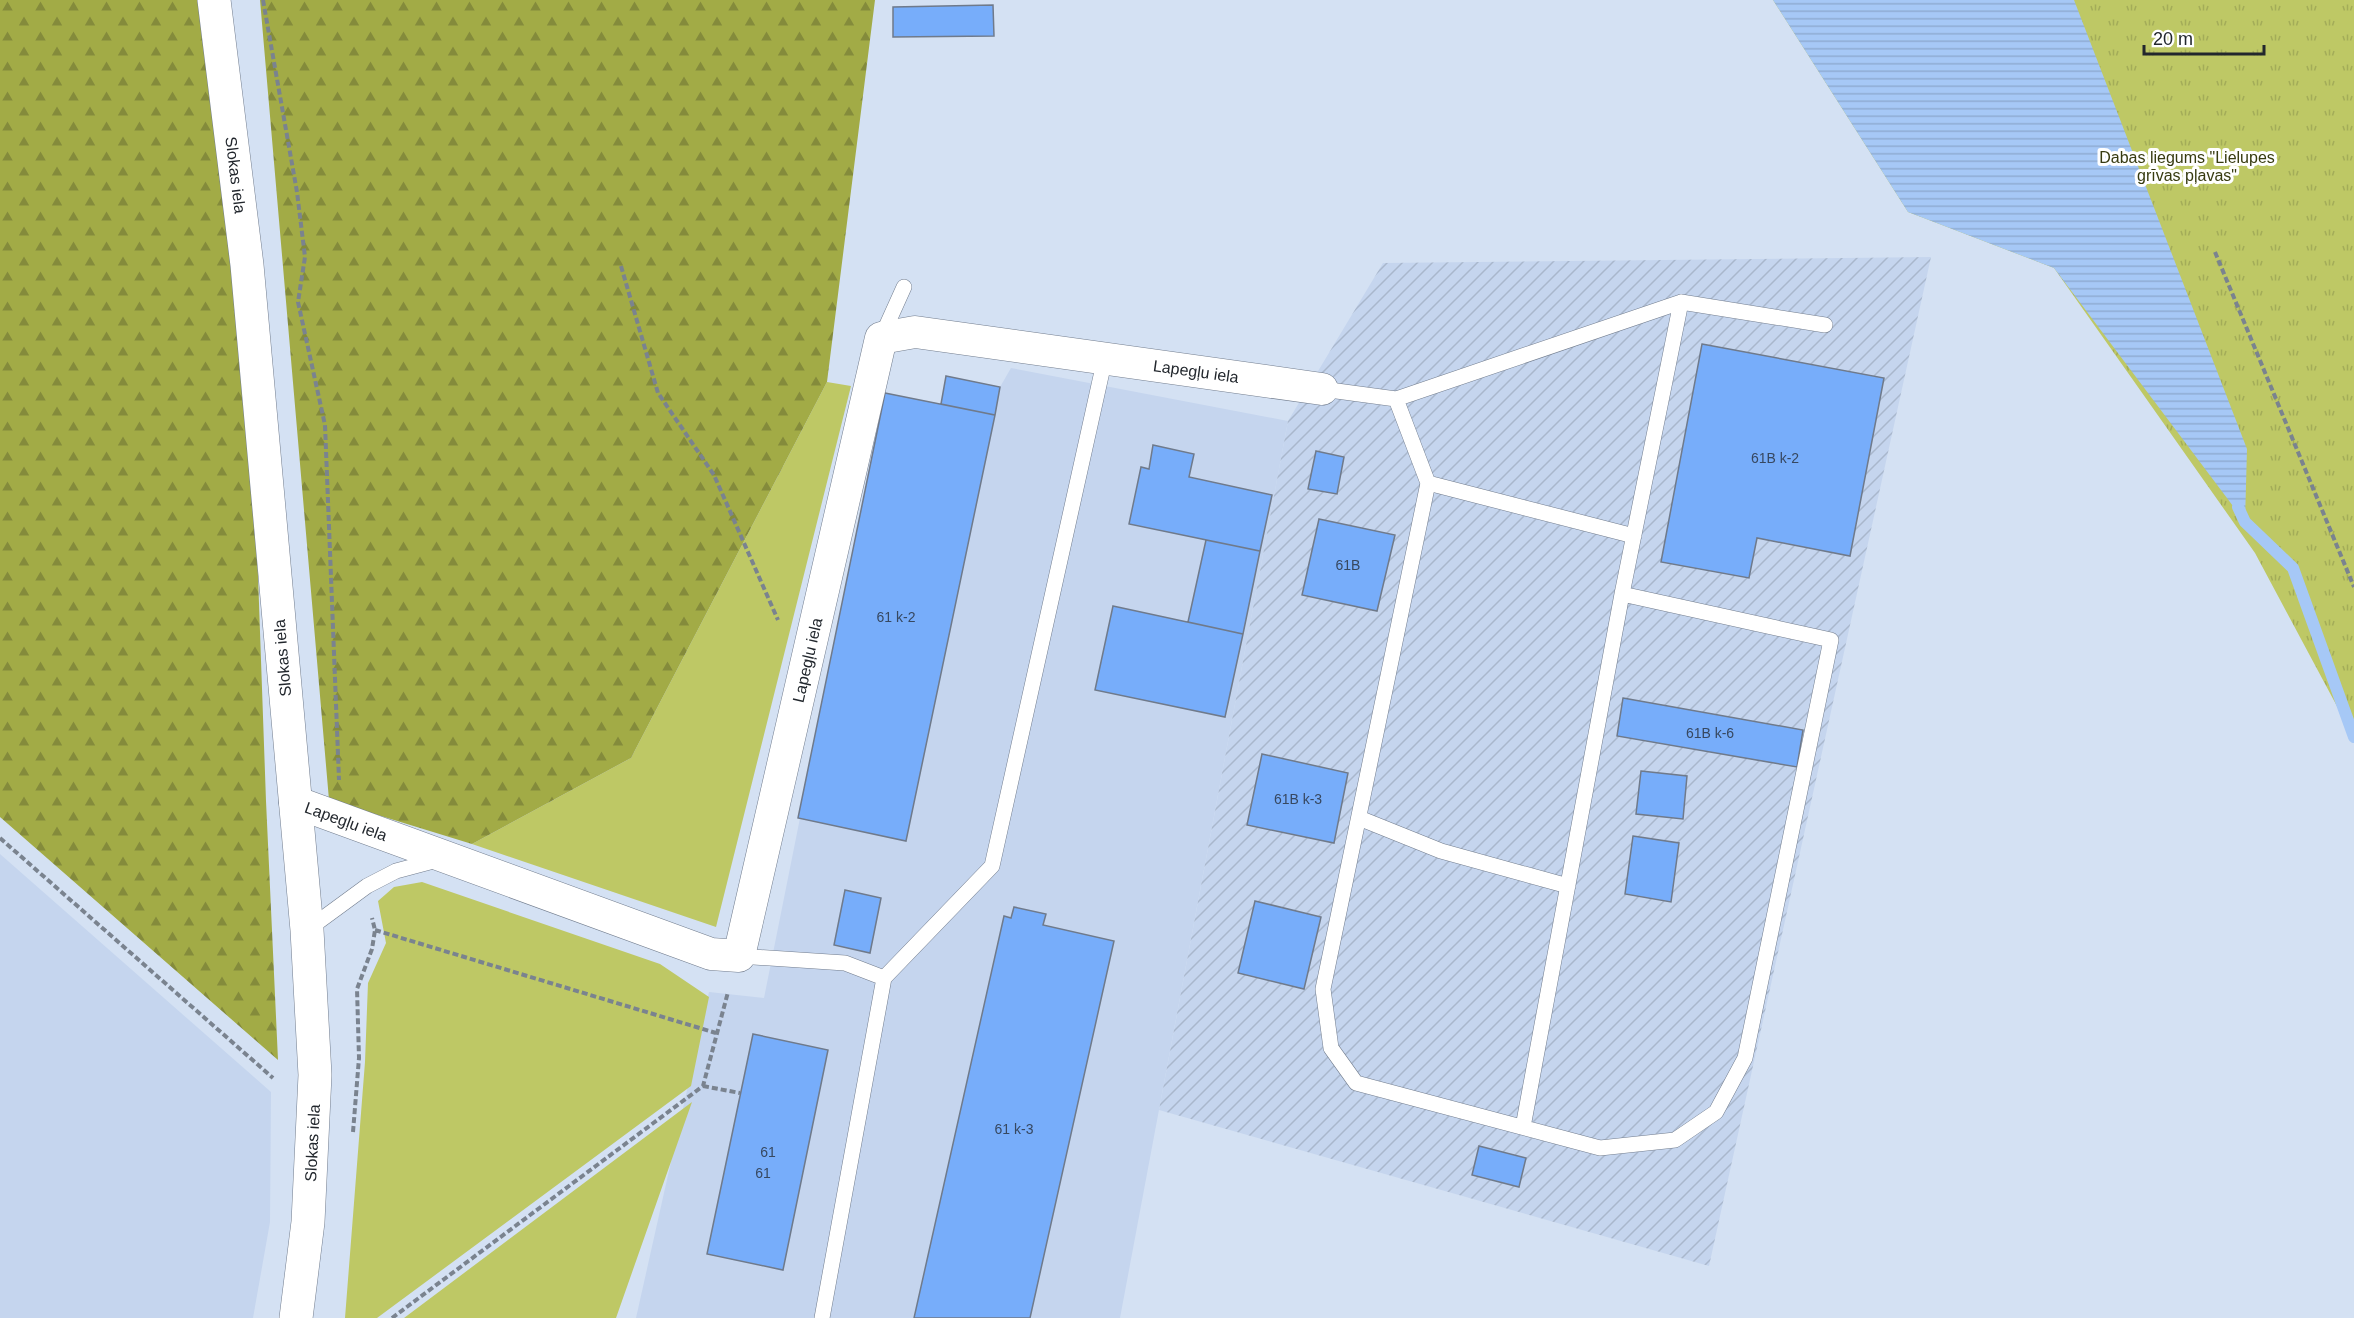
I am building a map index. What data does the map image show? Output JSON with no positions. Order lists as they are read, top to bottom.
{
  "streets": {
    "main road": ["Slokas iela"],
    "street": ["Lapegļu iela"]
  },
  "crossings": [
    ["Slokas iela", "Lapegļu iela"]
  ],
  "parks": ["Dabas liegums \"Lielupes grīvas pļavas\""],
  "house_numbers": [
    "61B k-2",
    "61B",
    "61 k-2",
    "61B k-6",
    "61B k-3",
    "61 k-3",
    "61",
    "61"
  ],
  "scale_bar": "20 m"
}
